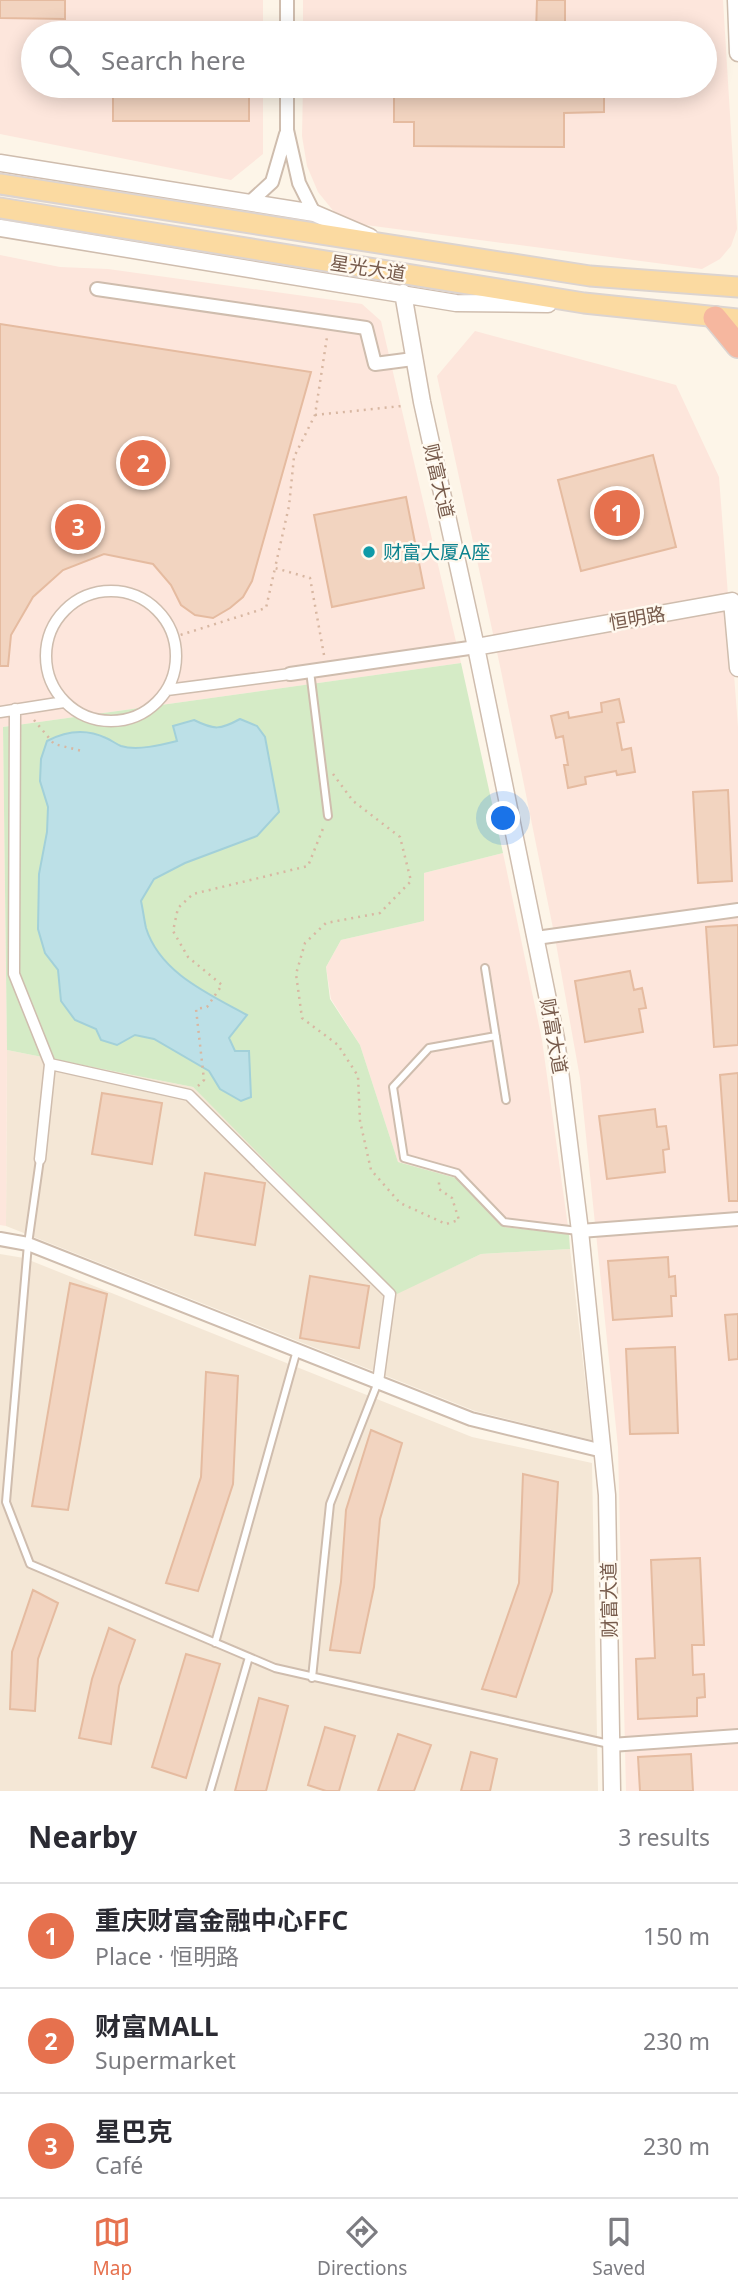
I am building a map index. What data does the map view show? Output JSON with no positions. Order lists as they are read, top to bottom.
{
  "streets": {
    "main road": ["星光大道"],
    "street": ["财富大道", "恒明路"]
  },
  "crossings": [
    ["财富大道", "恒明路"]
  ],
  "places": ["财富大厦A座"],
  "page": {
    "search": "Search here",
    "pins": ["2", "1", "3"],
    "heading": ["Nearby", "3 results"],
    "list": [
      {
        "mark": "1",
        "name": "重庆财富金融中心FFC",
        "note": "Place · 恒明路",
        "value": "150 m"
      },
      {
        "mark": "2",
        "name": "财富MALL",
        "note": "Supermarket",
        "value": "230 m"
      },
      {
        "mark": "3",
        "name": "星巴克",
        "note": "Café",
        "value": "230 m"
      }
    ],
    "nav": ["Map", "Directions", "Saved"]
  }
}
